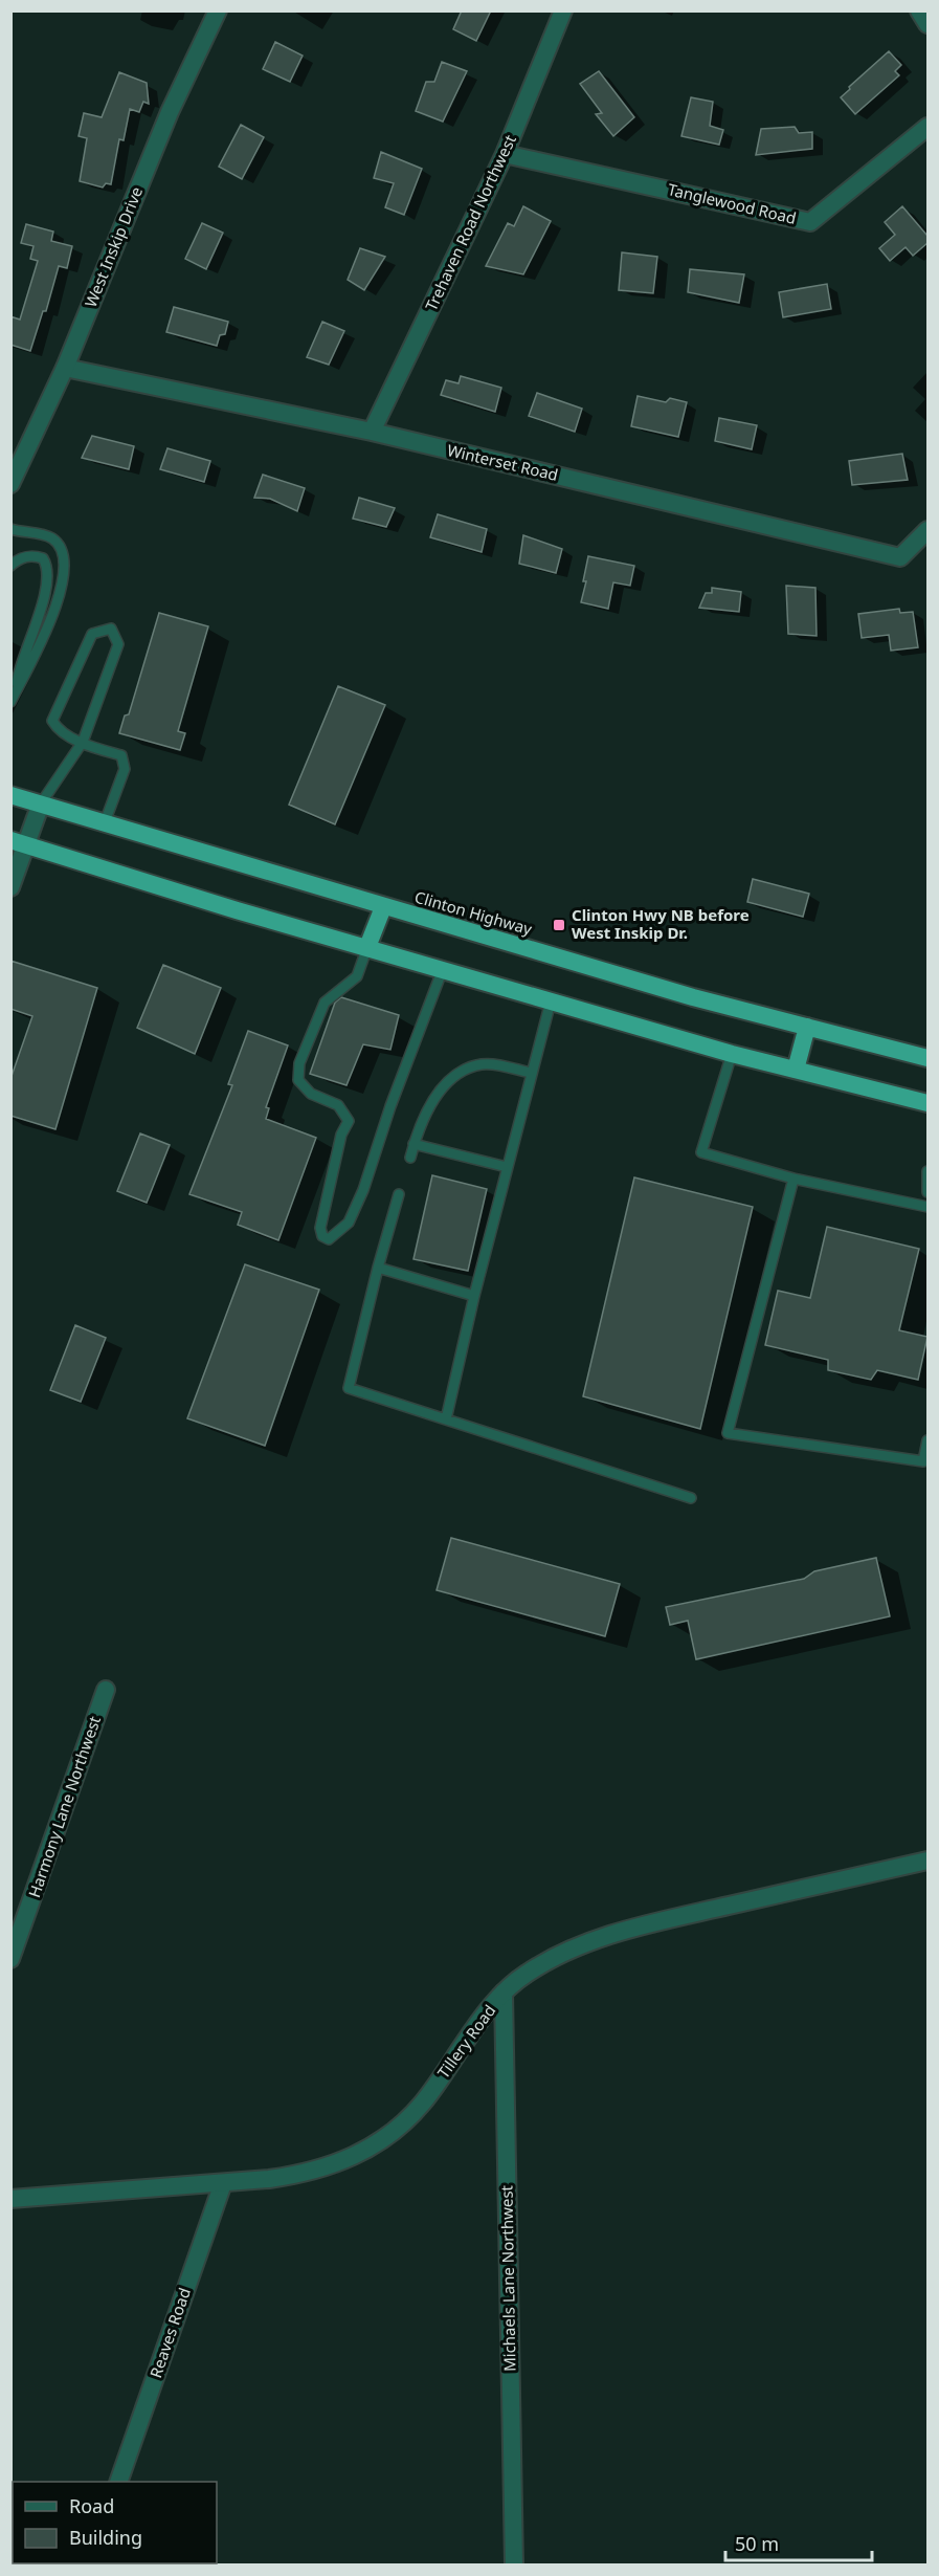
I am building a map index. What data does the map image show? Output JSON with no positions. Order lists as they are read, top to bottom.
{
  "streets": {
    "highway": ["Clinton Highway"],
    "street": [
      "Tanglewood Road",
      "Trehaven Road Northwest",
      "West Inskip Drive",
      "Winterset Road",
      "Harmony Lane Northwest",
      "Tillery Road",
      "Michaels Lane Northwest",
      "Reaves Road"
    ]
  },
  "crossings": [
    ["Tanglewood Road", "Trehaven Road Northwest"],
    ["Trehaven Road Northwest", "Winterset Road"],
    ["West Inskip Drive", "Winterset Road"],
    ["Tillery Road", "Michaels Lane Northwest"],
    ["Tillery Road", "Reaves Road"]
  ],
  "places": {
    "transit": ["Clinton Hwy NB before West Inskip Dr."]
  },
  "legend": ["Road", "Building"],
  "scale_bar": "50 m"
}
